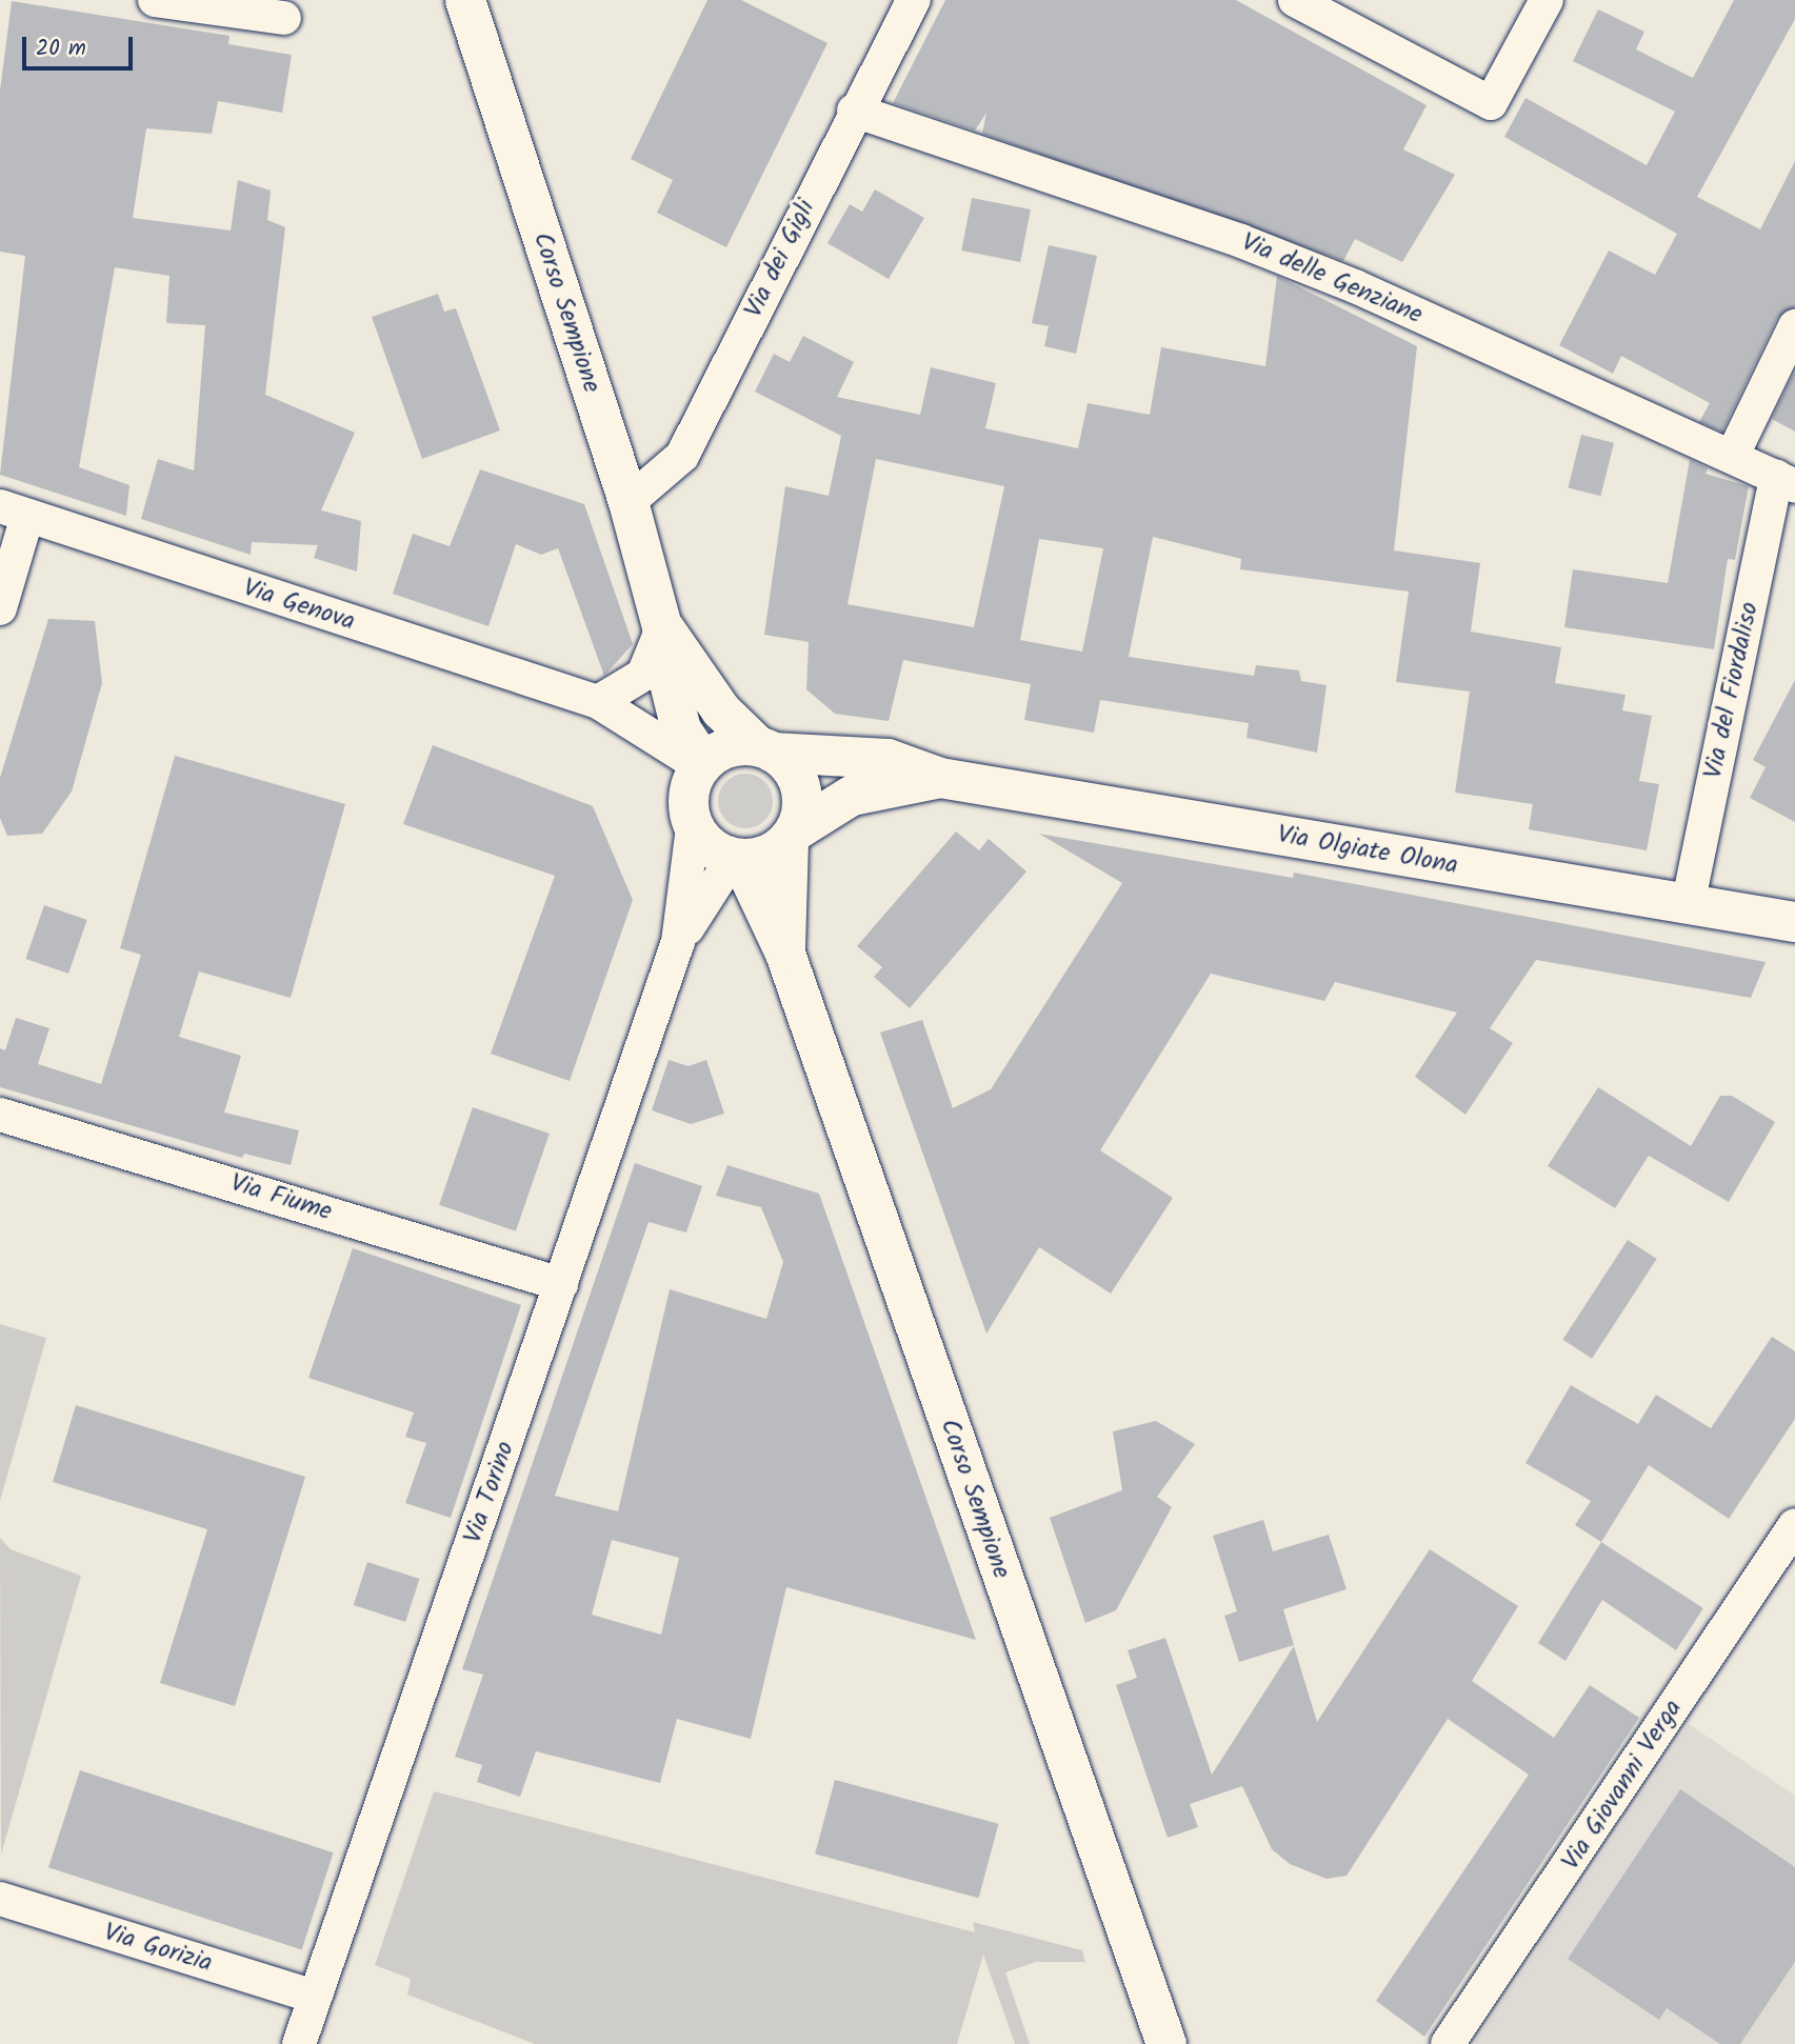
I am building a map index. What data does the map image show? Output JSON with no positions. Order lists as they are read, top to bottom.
{
  "streets": {
    "main road": ["Corso Sempione", "Via Olgiate Olona"],
    "street": [
      "Via dei Gigli",
      "Via delle Genziane",
      "Via Genova",
      "Via del Fiordaliso",
      "Via Fiume",
      "Via Torino",
      "Via Giovanni Verga",
      "Via Gorizia"
    ]
  },
  "crossings": [
    ["Via dei Gigli", "Via delle Genziane"],
    ["Via dei Gigli", "Corso Sempione"],
    ["Via delle Genziane", "Via del Fiordaliso"],
    ["Corso Sempione", "Via Genova"],
    ["Corso Sempione", "Via Olgiate Olona"],
    ["Corso Sempione", "Via Torino"],
    ["Via Genova", "Via Olgiate Olona"],
    ["Via Genova", "Via Torino"],
    ["Via del Fiordaliso", "Via Olgiate Olona"],
    ["Via Olgiate Olona", "Via Torino"],
    ["Via Fiume", "Via Torino"],
    ["Via Torino", "Via Gorizia"]
  ],
  "scale_bar": "20 m"
}
